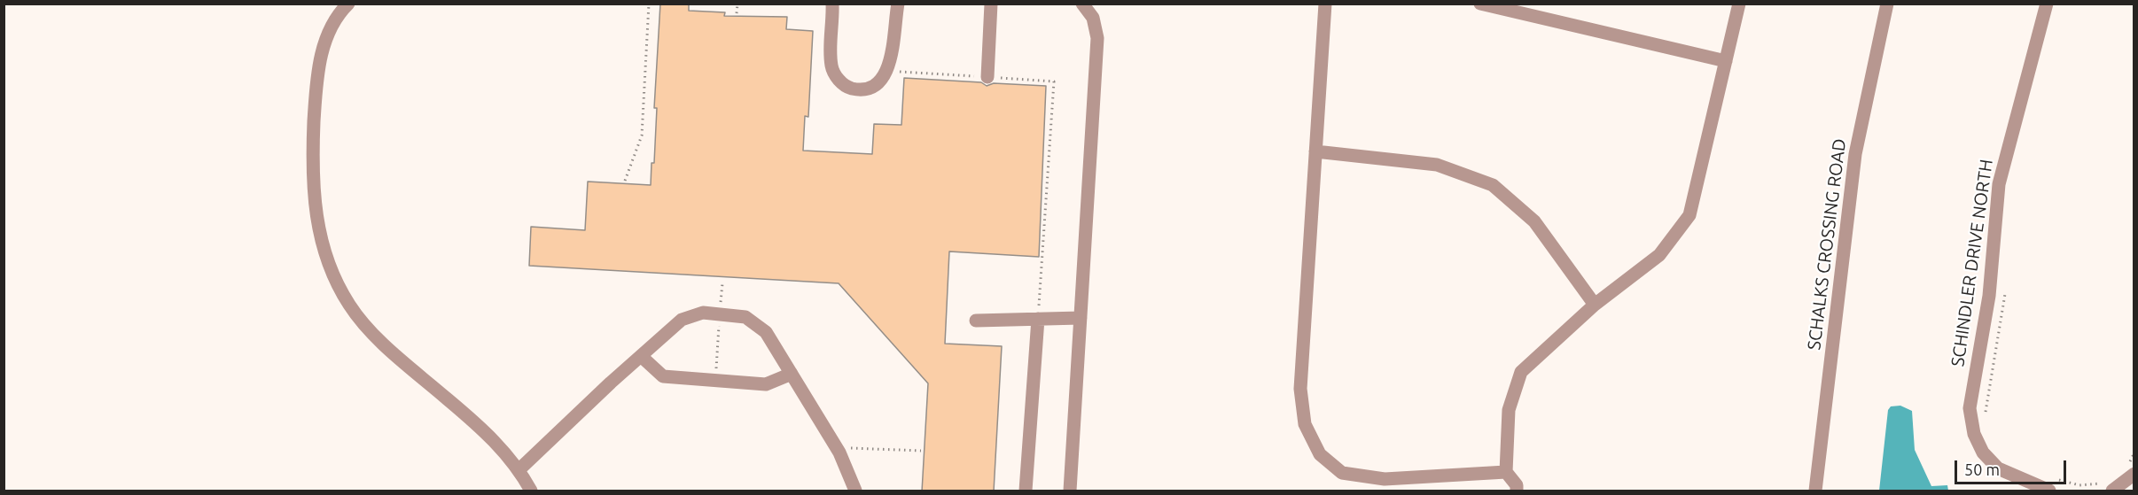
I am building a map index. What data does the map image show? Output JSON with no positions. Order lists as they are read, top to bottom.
{
  "streets": {
    "street": ["SCHALKS CROSSING ROAD", "SCHINDLER DRIVE NORTH"]
  },
  "scale_bar": "50 m"
}
